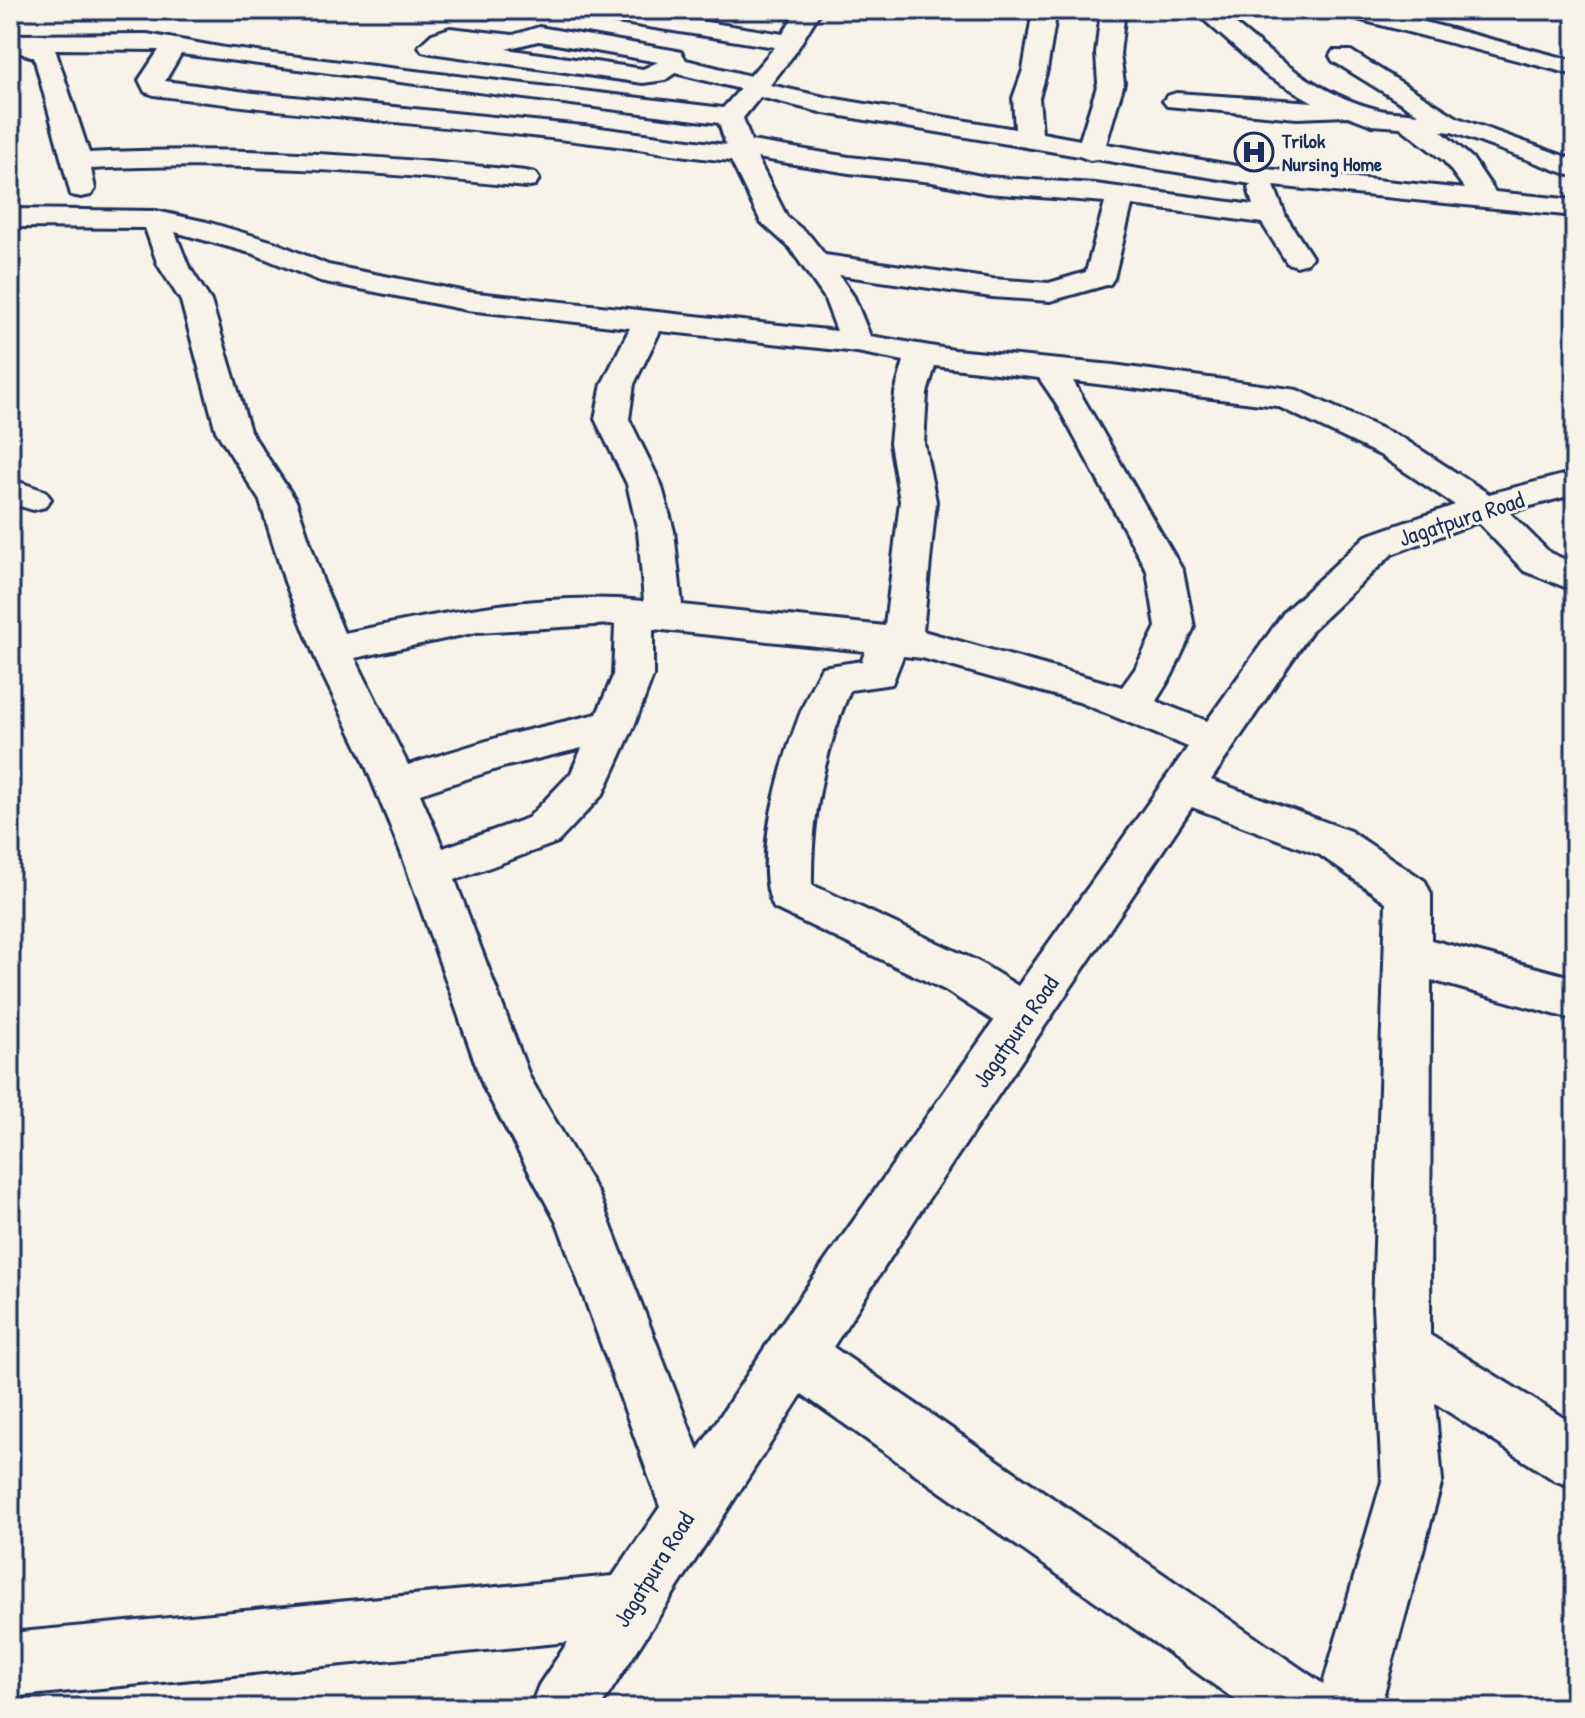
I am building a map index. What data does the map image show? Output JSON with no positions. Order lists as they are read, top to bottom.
{
  "streets": {
    "street": ["Jagatpura Road"]
  },
  "places": {
    "hospital": ["Trilok Nursing Home"]
  }
}
